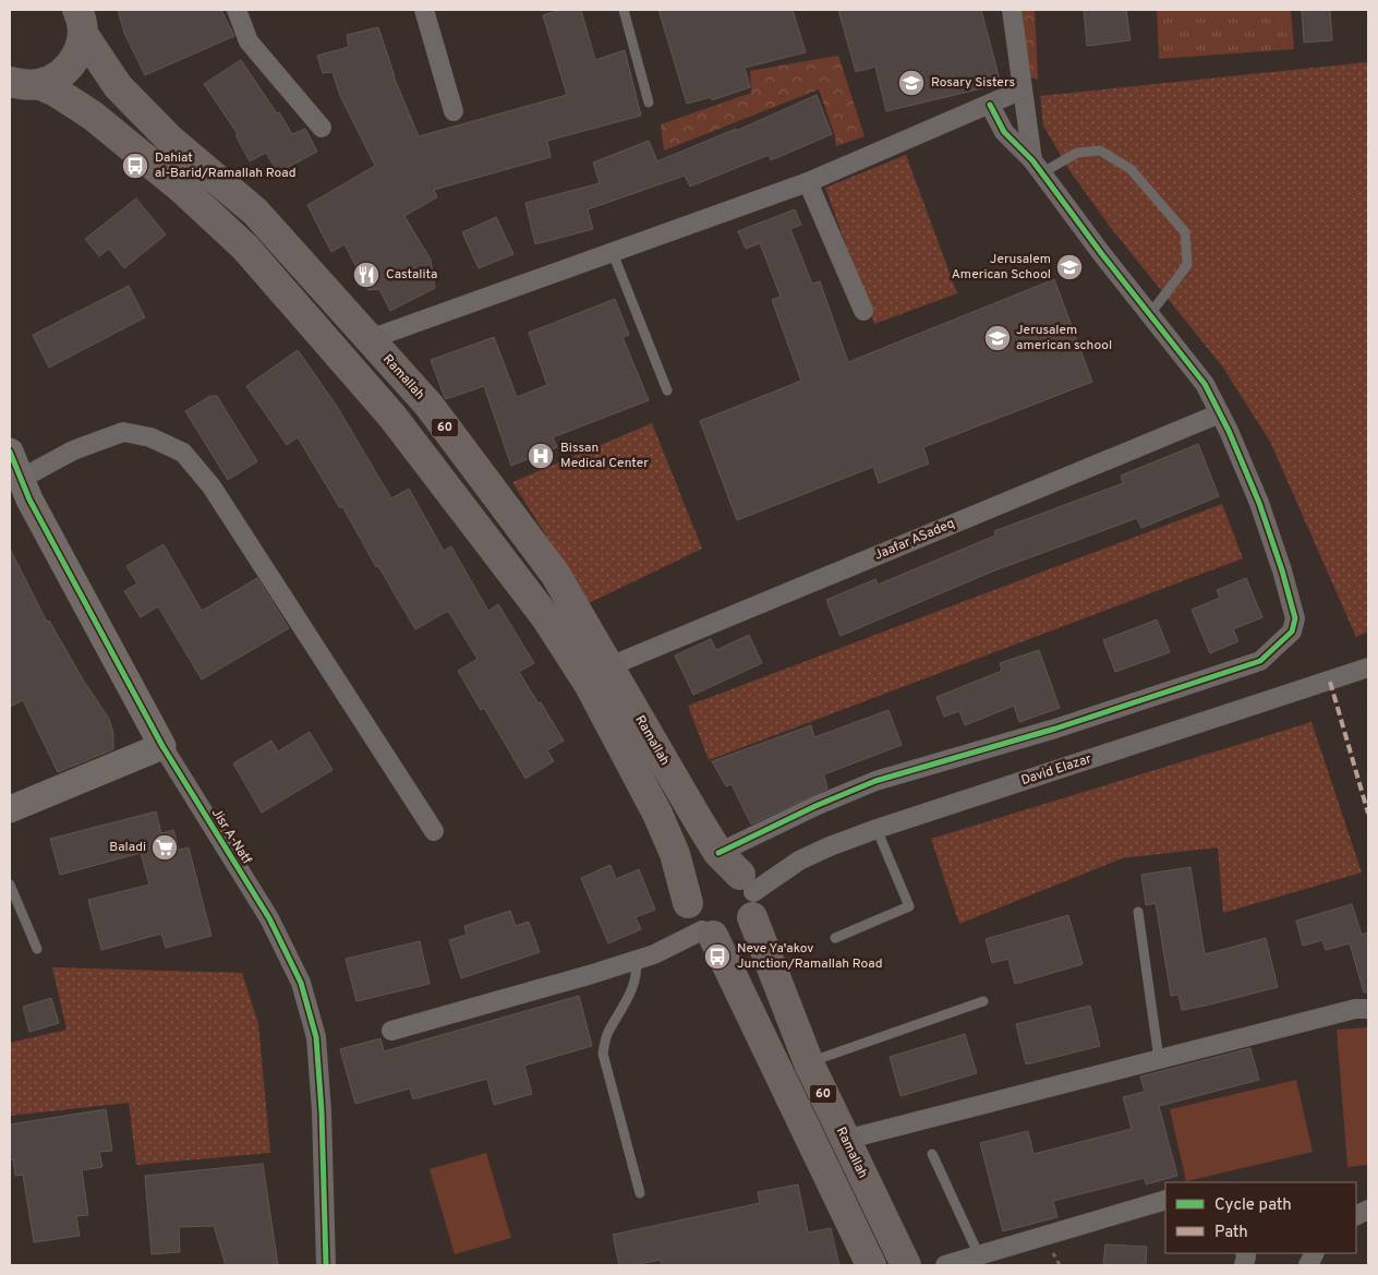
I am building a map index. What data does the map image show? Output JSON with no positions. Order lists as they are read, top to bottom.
{
  "streets": {
    "highway": ["Ramallah", "60"],
    "street": ["Jaafar ASadeq", "David Elazar", "Jisr A-Natf"]
  },
  "crossings": [
    ["Ramallah", "60"],
    ["Ramallah", "Jaafar ASadeq"],
    ["Ramallah", "David Elazar"],
    ["60", "David Elazar"]
  ],
  "places": {
    "school or university": ["Rosary Sisters", "Jerusalem American School", "Jerusalem american school"],
    "bus stop": ["Dahiat al-Barid/Ramallah Road", "Neve Ya'akov Junction/Ramallah Road"],
    "restaurant": ["Castalita"],
    "hospital": ["Bissan Medical Center"],
    "supermarket": ["Baladi"]
  },
  "legend": ["Cycle path", "Path"]
}
